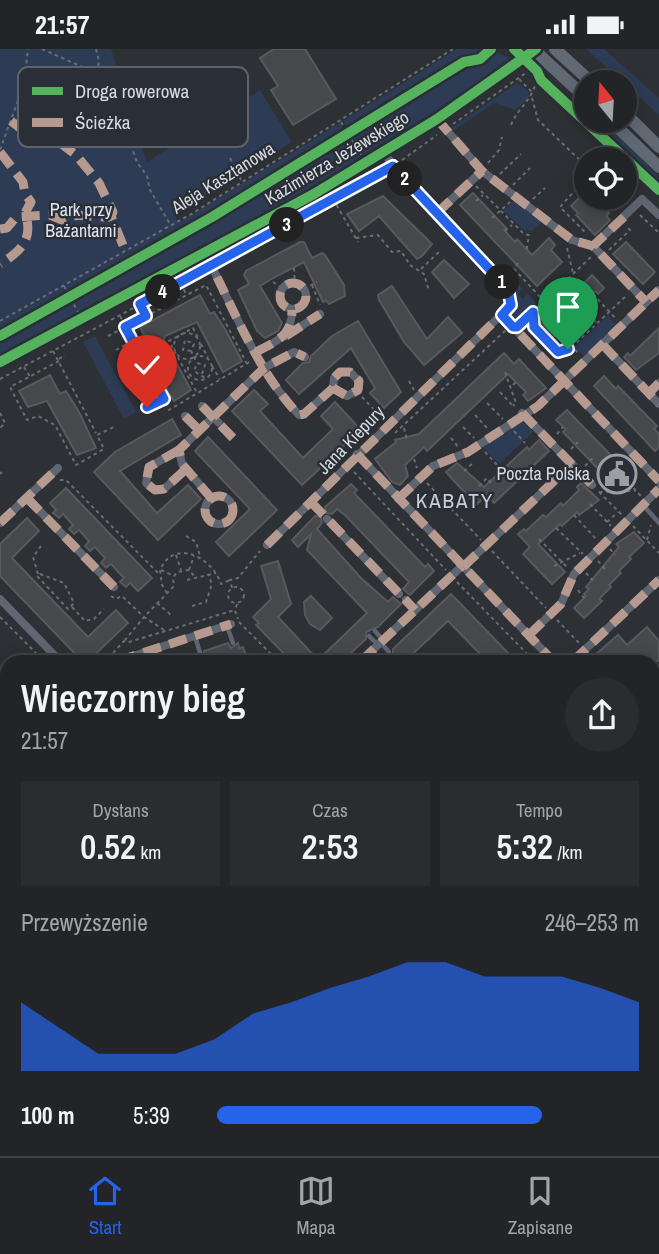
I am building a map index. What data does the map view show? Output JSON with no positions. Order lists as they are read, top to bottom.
{
  "streets": {
    "street": ["Kazimierza Jeżewskiego", "Jana Kiepury"],
    "path": ["Aleja Kasztanowa"]
  },
  "districts": ["KABATY"],
  "parks": ["Park przy Bażantarni"],
  "places": {
    "public building": ["Poczta Polska"]
  },
  "legend": ["Droga rowerowa", "Ścieżka"],
  "north": "top",
  "page": {
    "status": "21:57",
    "pins": [
      "2",
      "3",
      "1",
      "4"
    ],
    "heading": ["Wieczorny bieg", "21:57"],
    "stats": [
      ["Dystans", "0.52 km"],
      ["Czas", "2:53"],
      ["Tempo", "5:32 /km"]
    ],
    "chart": ["Przewyższenie", "246–253 m"],
    "list": [
      {
        "name": "100 m",
        "note": "5:39"
      }
    ],
    "tabs": ["Start", "Mapa", "Zapisane"]
  }
}
